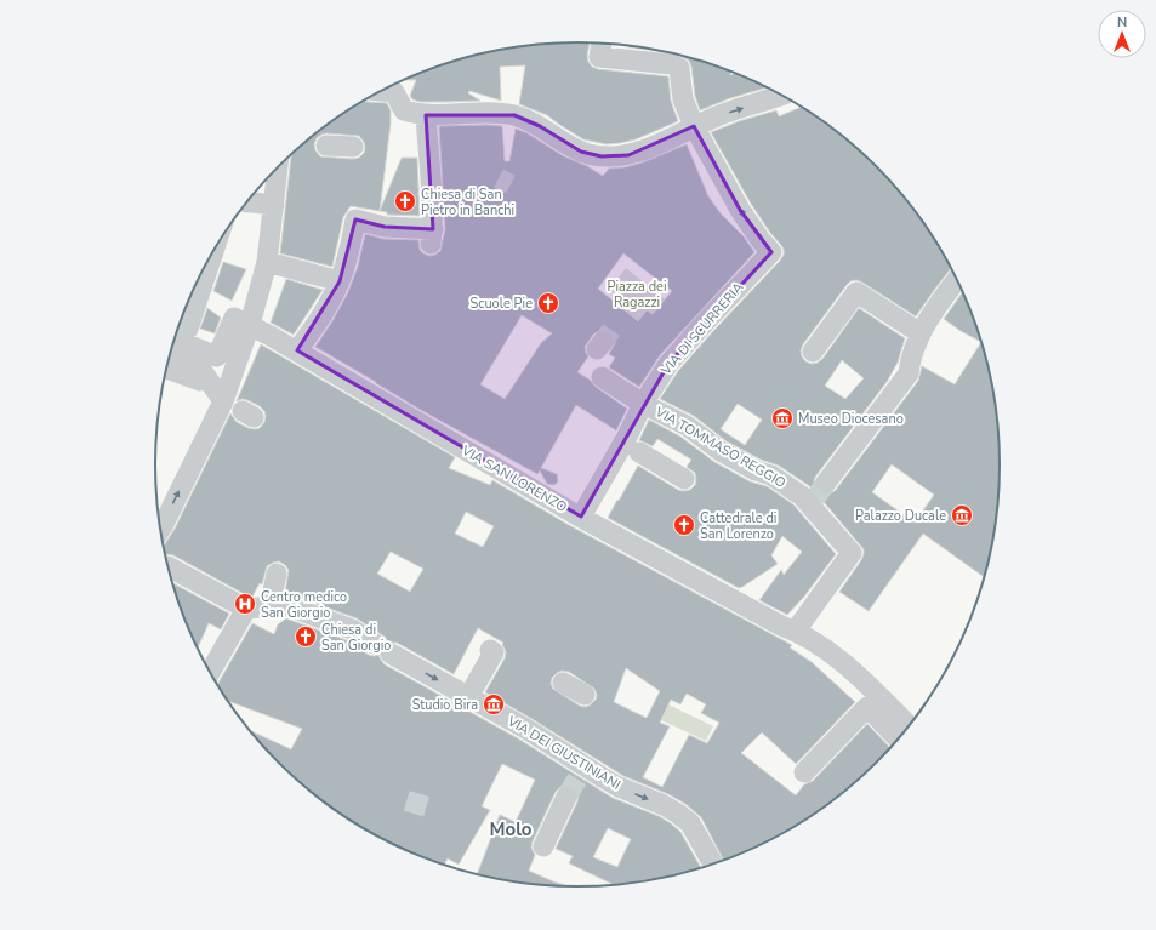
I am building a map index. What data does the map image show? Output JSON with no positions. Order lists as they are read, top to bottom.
{
  "streets": {
    "street": [
      "VIA DI SCURRERIA",
      "VIA TOMMASO REGGIO",
      "VIA SAN LORENZO",
      "VIA DEI GIUSTINIANI"
    ]
  },
  "crossings": [
    ["VIA DI SCURRERIA", "VIA TOMMASO REGGIO"],
    ["VIA DI SCURRERIA", "VIA SAN LORENZO"],
    ["VIA TOMMASO REGGIO", "VIA SAN LORENZO"]
  ],
  "one_way": ["VIA DEI GIUSTINIANI"],
  "districts": ["Molo"],
  "parks": ["Piazza dei Ragazzi"],
  "places": {
    "church": [
      "Chiesa di San Pietro in Banchi",
      "Scuole Pie",
      "Cattedrale di San Lorenzo",
      "Chiesa di San Giorgio"
    ],
    "museum": ["Museo Diocesano", "Palazzo Ducale", "Studio Bira"],
    "hospital": ["Centro medico San Giorgio"]
  },
  "north": "top"
}
